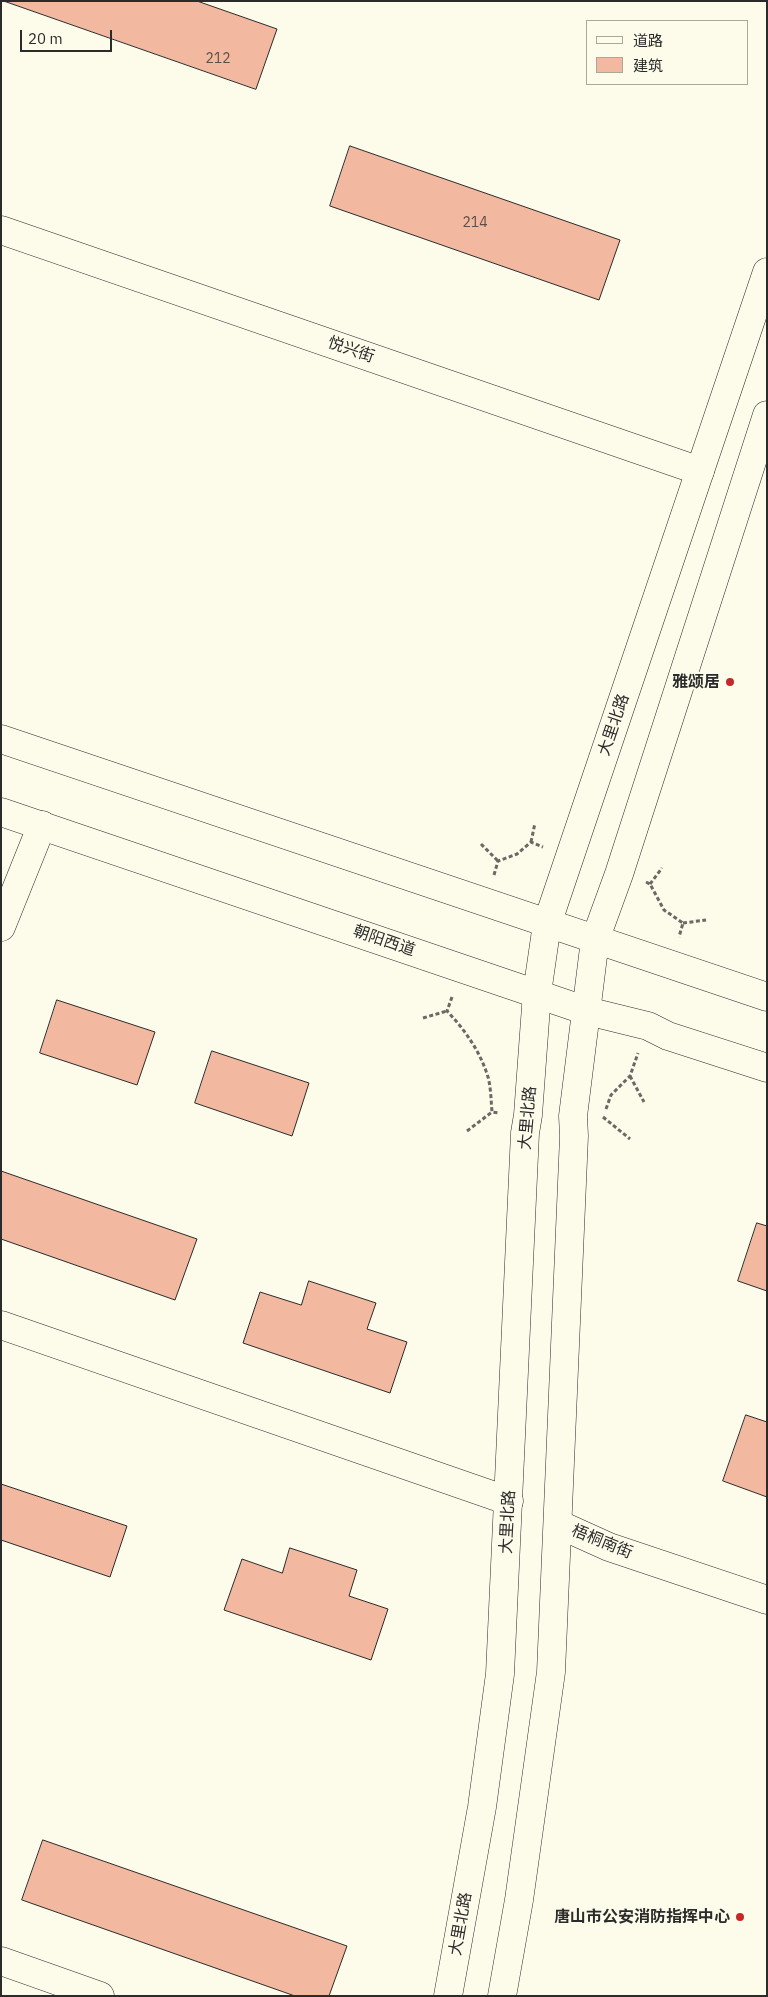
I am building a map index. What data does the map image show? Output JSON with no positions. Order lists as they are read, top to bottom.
{
  "streets": {
    "main road": [
      "悦兴街",
      "大里北路",
      "朝阳西道",
      "梧桐南街"
    ]
  },
  "crossings": [
    ["悦兴街", "大里北路"],
    ["大里北路", "朝阳西道"]
  ],
  "places": ["雅颂居", "唐山市公安消防指挥中心"],
  "house_numbers": ["212", "214"],
  "legend": ["道路", "建筑"],
  "scale_bar": "20 m"
}
